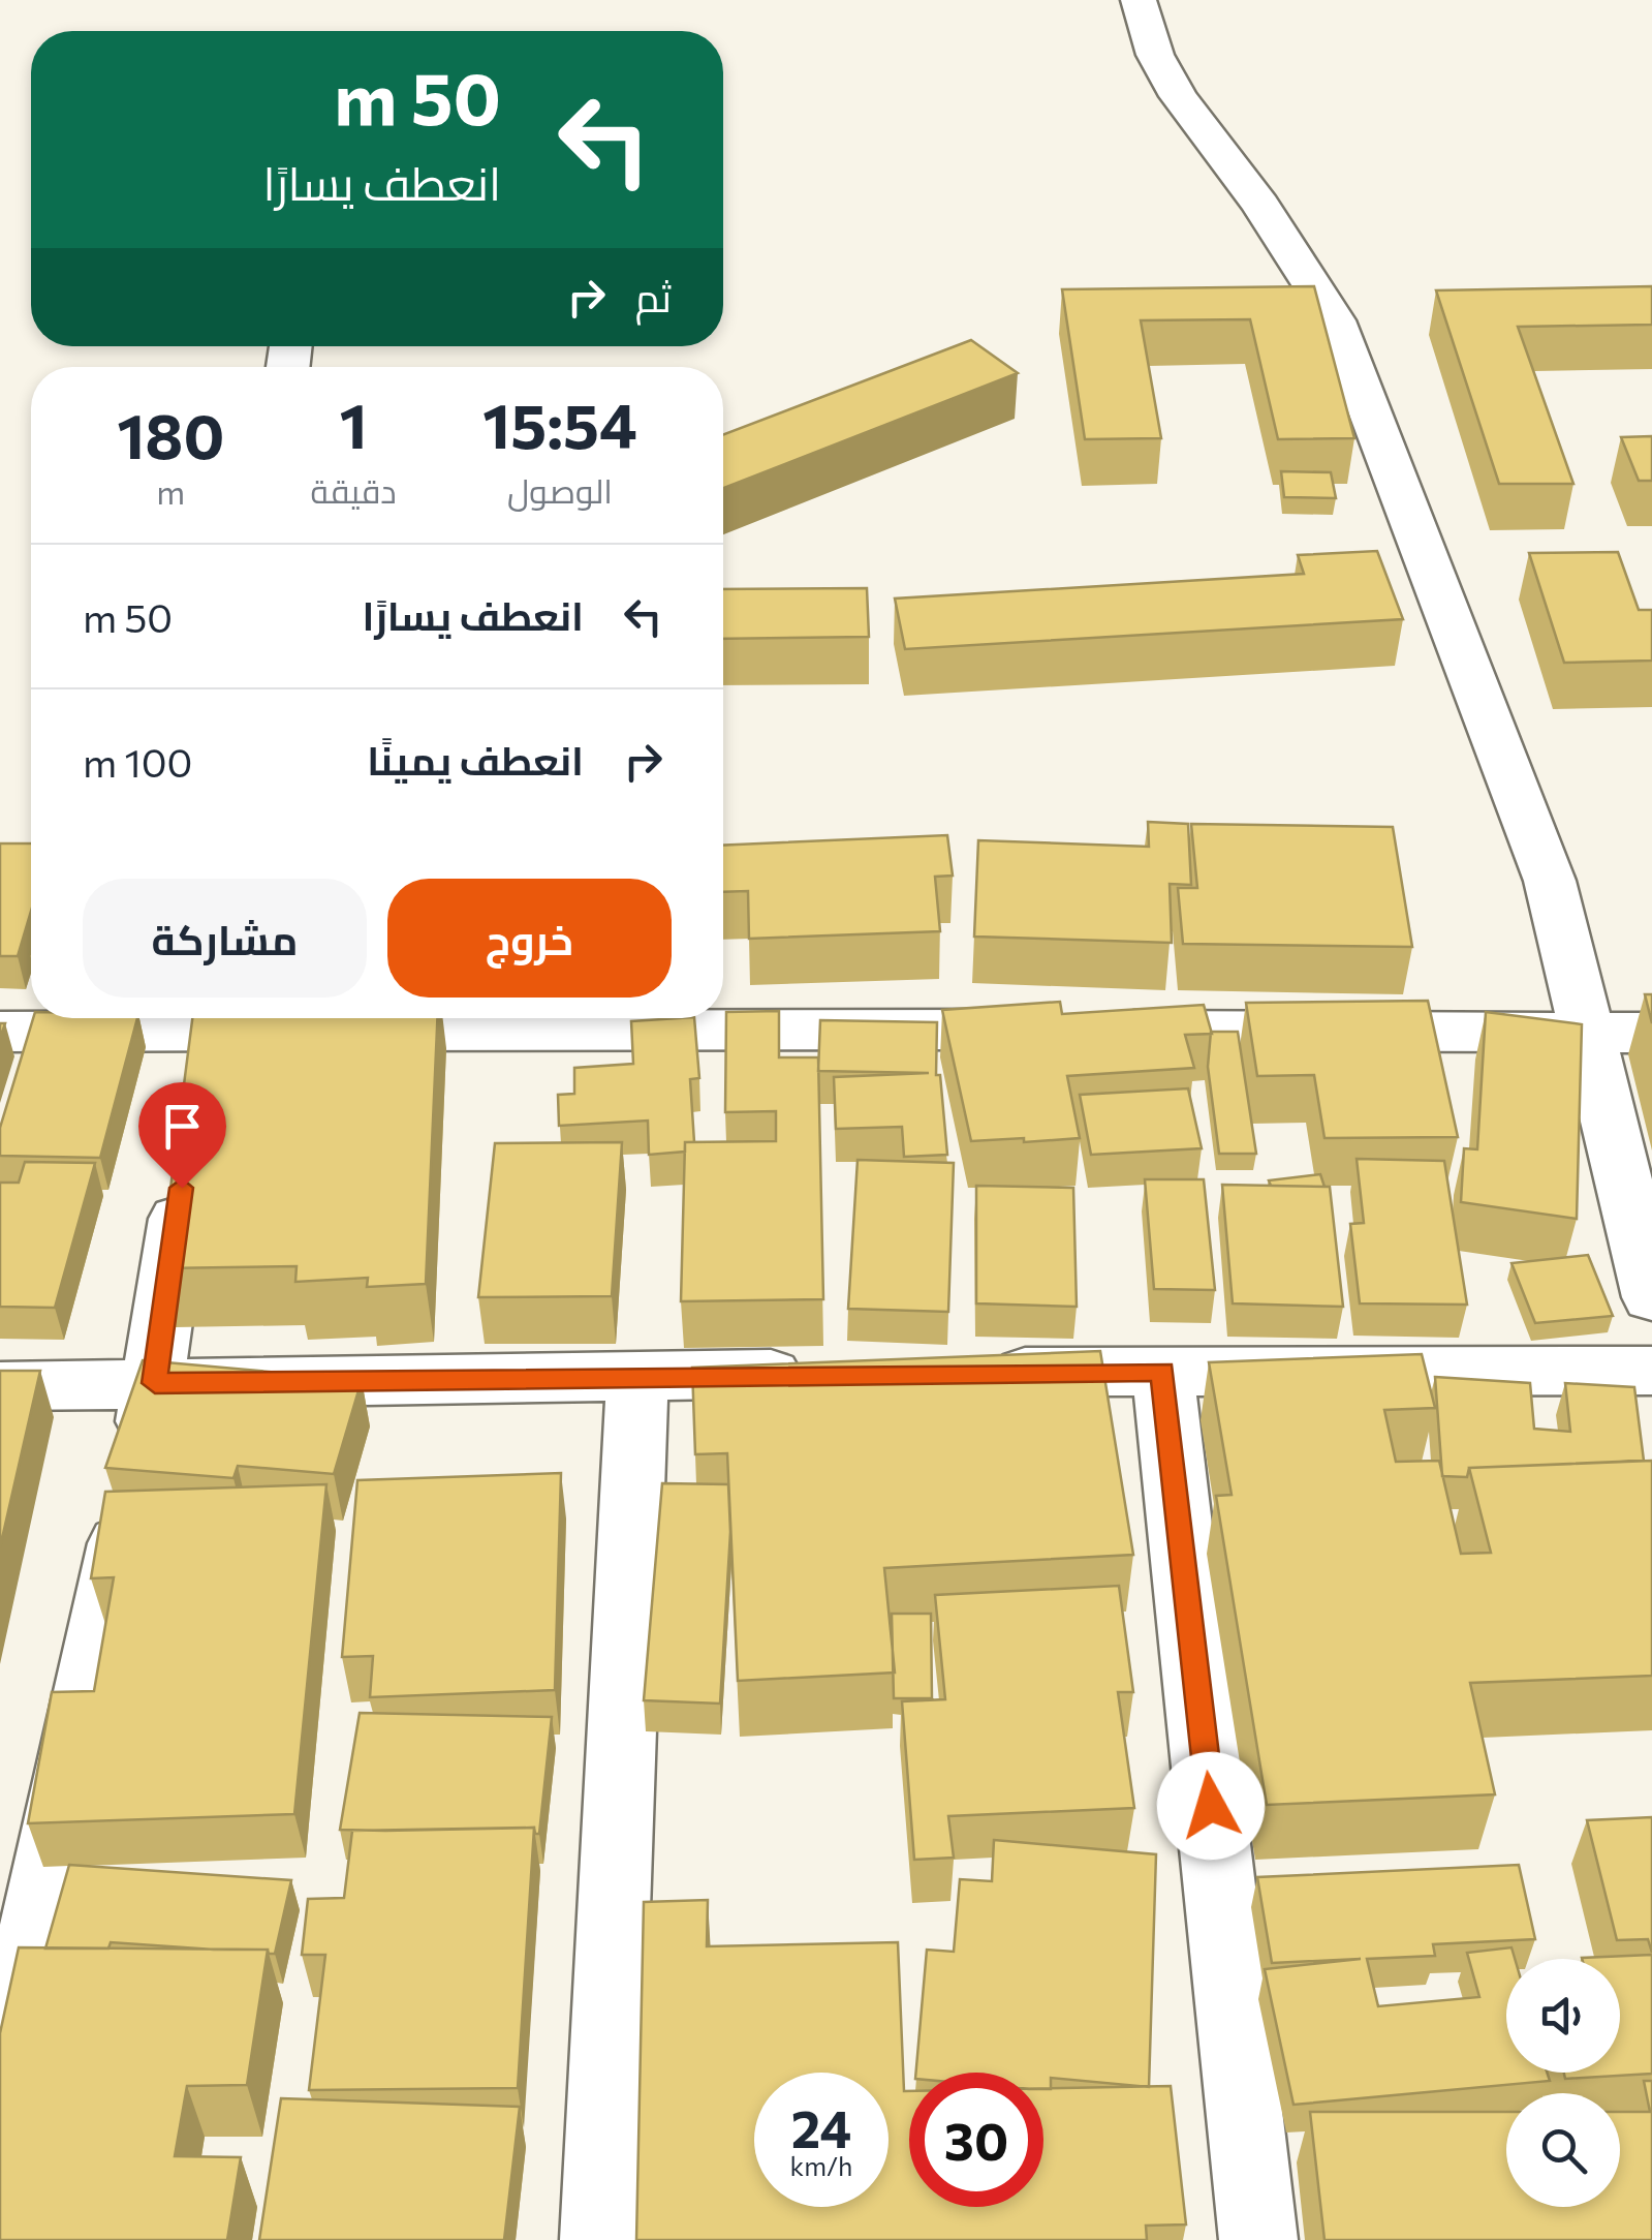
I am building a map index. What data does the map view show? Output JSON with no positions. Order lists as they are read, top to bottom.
{
  "page": {
    "turn": ["50 m", "انعطف يسارًا"],
    "then": "ثم",
    "eta": [
      "15:54",
      "الوصول",
      "1",
      "دقيقة",
      "180",
      "m"
    ],
    "list": [
      {
        "name": "انعطف يسارًا",
        "value": "50 m"
      },
      {
        "name": "انعطف يمينًا",
        "value": "100 m"
      }
    ],
    "buttons": ["خروج", "مشاركة"],
    "speed": "24 km/h",
    "limit": "30"
  }
}
